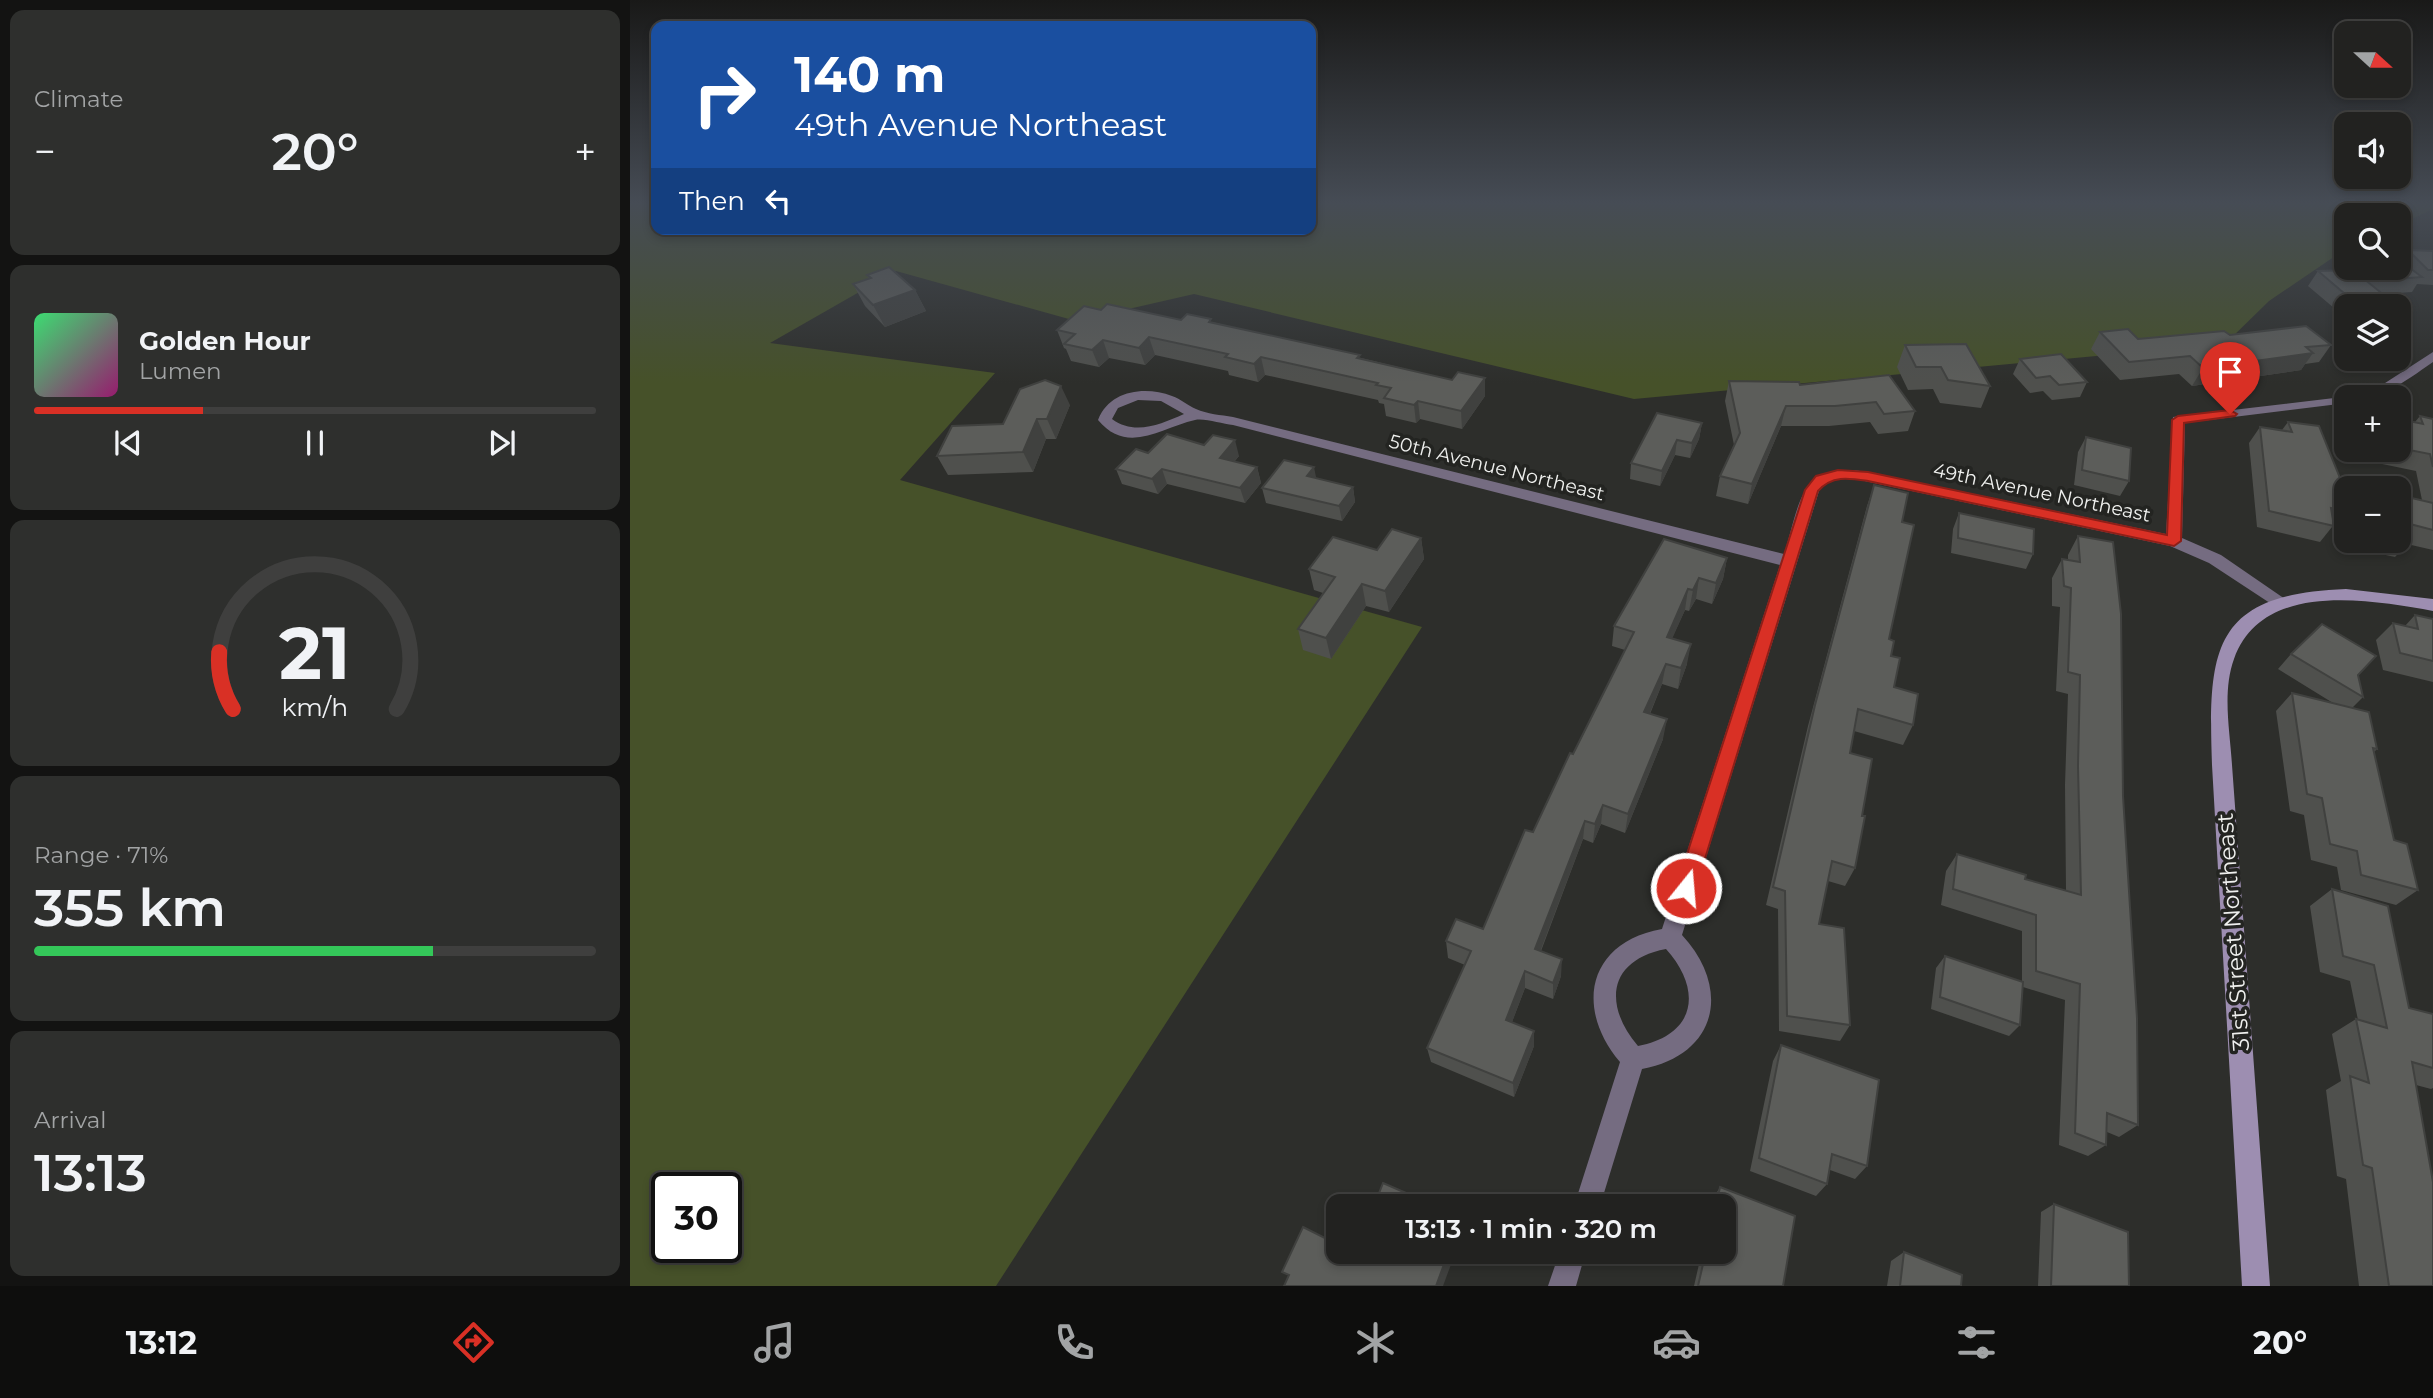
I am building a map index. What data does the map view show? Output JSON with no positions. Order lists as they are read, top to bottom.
{
  "streets": {
    "street": ["50th Avenue Northeast", "49th Avenue Northeast", "31st Street Northeast"]
  },
  "crossings": [
    ["50th Avenue Northeast", "49th Avenue Northeast"],
    ["49th Avenue Northeast", "31st Street Northeast"]
  ],
  "north": "right",
  "page": {
    "tile": [
      "Climate",
      ["Range · 71%", "355 km"],
      ["Arrival", "13:13"]
    ],
    "map_buttons": ["+", "−"],
    "turn": ["140 m", "49th Avenue Northeast"],
    "heat": ["−", "20°", "+"],
    "then": "Then",
    "song": ["Golden Hour", "Lumen"],
    "limit": "30",
    "trip": "13:13 · 1 min · 320 m",
    "tabs": ["13:12", "20°"],
    "gauge": ["21", "km/h"]
  }
}
